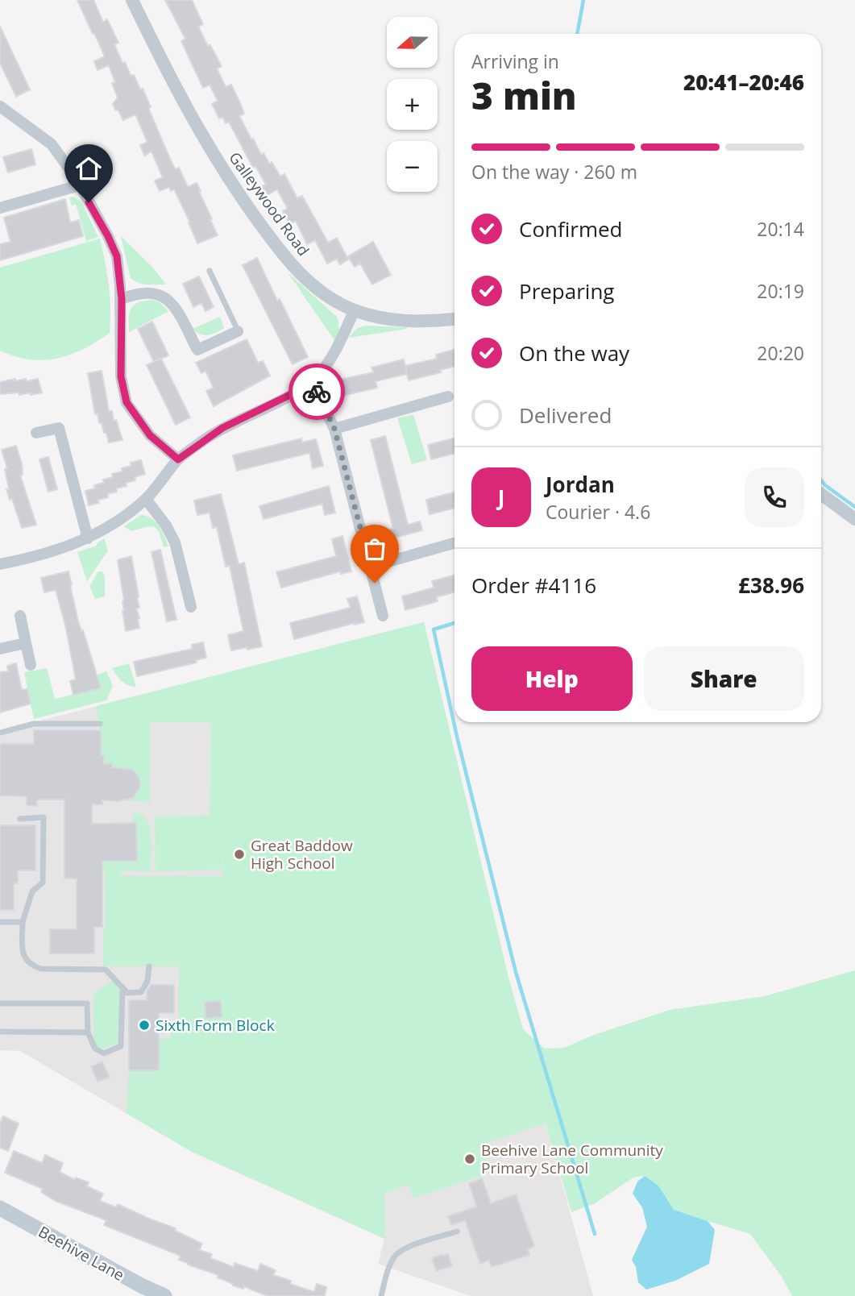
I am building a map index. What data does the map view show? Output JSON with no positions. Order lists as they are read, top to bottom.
{
  "streets": {
    "main road": ["Beehive Lane"],
    "street": ["Galleywood Road"]
  },
  "places": ["Great Baddow High School", "Sixth Form Block", "Beehive Lane Community Primary School"],
  "north": "left",
  "page": {
    "map_buttons": ["+", "−"],
    "heading": ["3 min", "Arriving in", "20:41–20:46"],
    "panel": [
      "Jordan",
      "Courier · 4.6",
      "Order #4116",
      "£38.96"
    ],
    "bar": "On the way · 260 m",
    "list": [
      ["Confirmed", "20:14"],
      ["Preparing", "20:19"],
      ["On the way", "20:20"],
      "Delivered"
    ],
    "round": "J",
    "buttons": ["Help", "Share"]
  }
}
